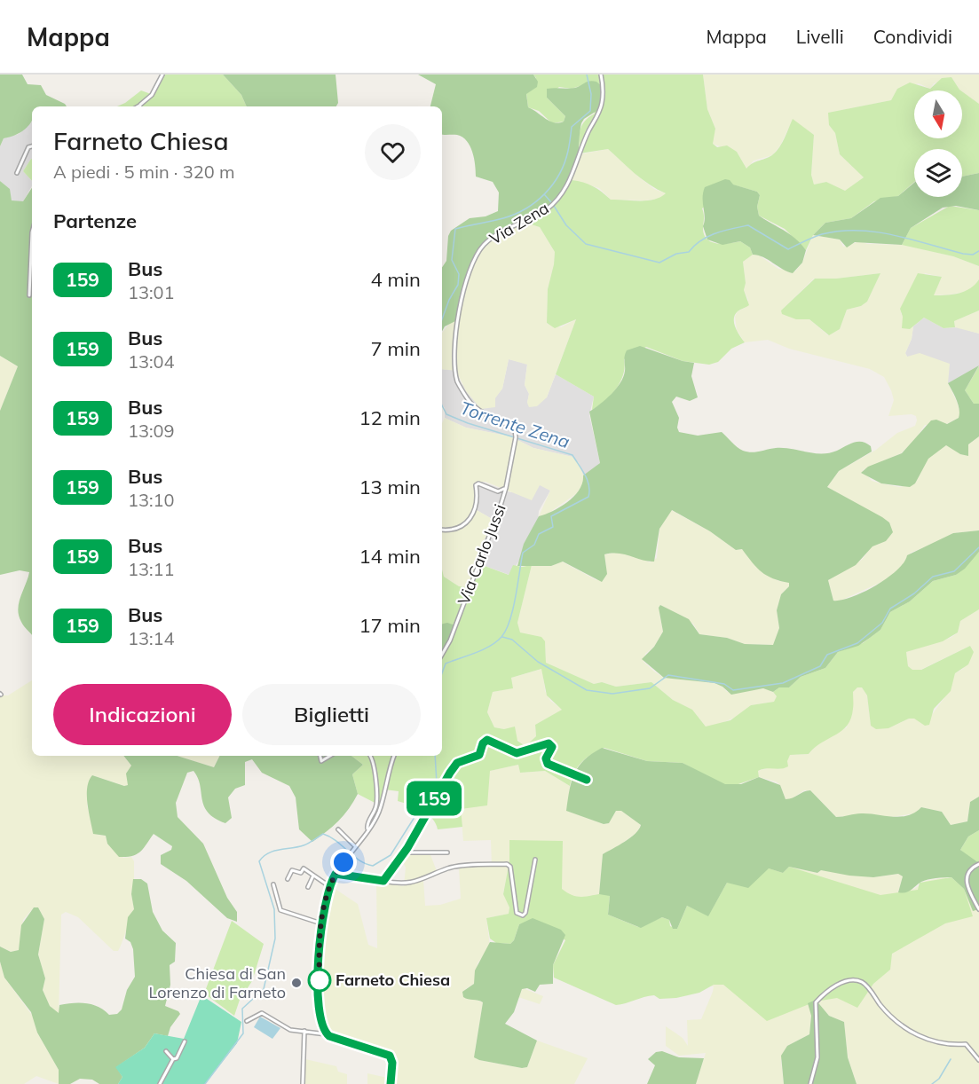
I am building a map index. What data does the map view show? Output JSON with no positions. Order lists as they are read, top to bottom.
{
  "streets": {
    "street": ["Via Zena", "Via Carlo Jussi"]
  },
  "crossings": [
    ["Via Zena", "Via Carlo Jussi"]
  ],
  "water": ["Torrente Zena"],
  "places": ["Farneto Chiesa", "Chiesa di San Lorenzo di Farneto"],
  "lines": ["bus line 159"],
  "north": "bottom",
  "page": {
    "header": "Mappa",
    "nav": ["Mappa", "Livelli", "Condividi"],
    "on_map": "159",
    "heading": [
      ["Farneto Chiesa", "A piedi · 5 min · 320 m"],
      "Partenze"
    ],
    "list": [
      {
        "mark": "159",
        "name": "Bus",
        "note": "13:01",
        "value": "4 min"
      },
      {
        "mark": "159",
        "name": "Bus",
        "note": "13:04",
        "value": "7 min"
      },
      {
        "mark": "159",
        "name": "Bus",
        "note": "13:09",
        "value": "12 min"
      },
      {
        "mark": "159",
        "name": "Bus",
        "note": "13:10",
        "value": "13 min"
      },
      {
        "mark": "159",
        "name": "Bus",
        "note": "13:11",
        "value": "14 min"
      },
      {
        "mark": "159",
        "name": "Bus",
        "note": "13:14",
        "value": "17 min"
      }
    ],
    "buttons": ["Indicazioni", "Biglietti"]
  }
}
